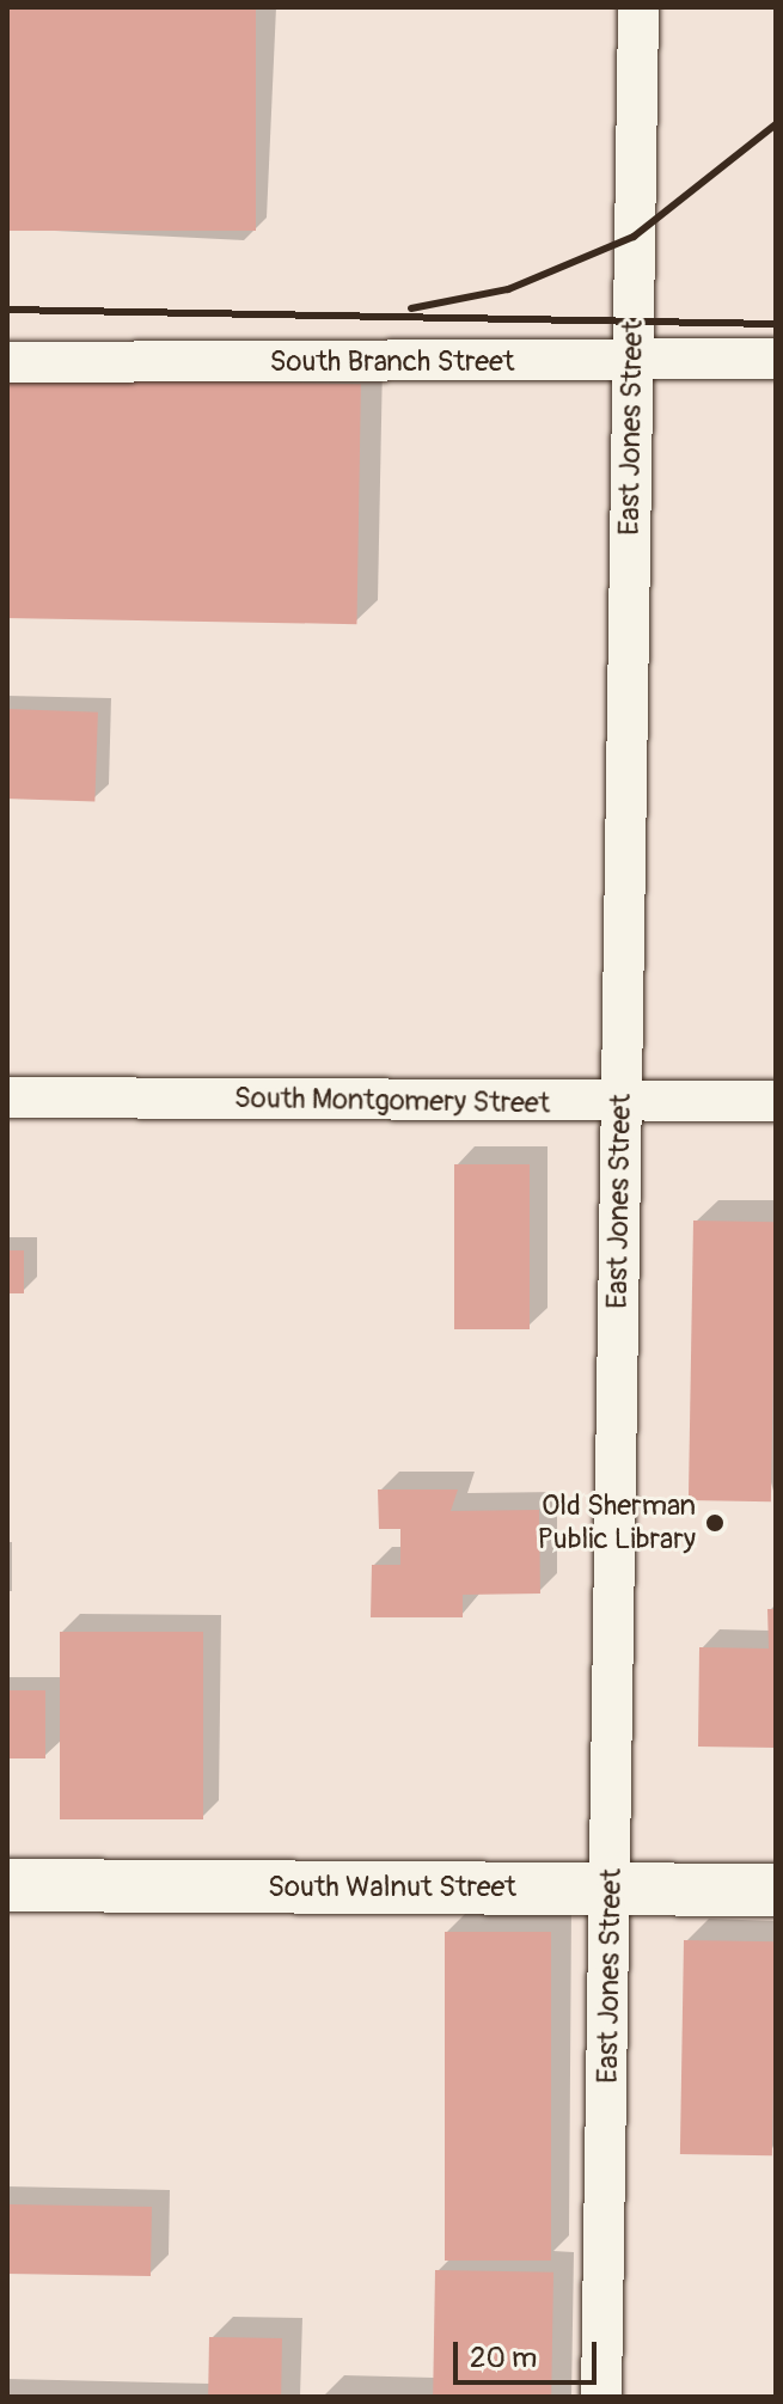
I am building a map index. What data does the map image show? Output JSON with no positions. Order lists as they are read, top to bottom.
{
  "streets": {
    "street": [
      "South Branch Street",
      "East Jones Street",
      "South Montgomery Street",
      "South Walnut Street"
    ]
  },
  "crossings": [
    ["South Branch Street", "East Jones Street"],
    ["East Jones Street", "South Montgomery Street"],
    ["East Jones Street", "South Walnut Street"]
  ],
  "places": ["Old Sherman Public Library"],
  "scale_bar": "20 m"
}
